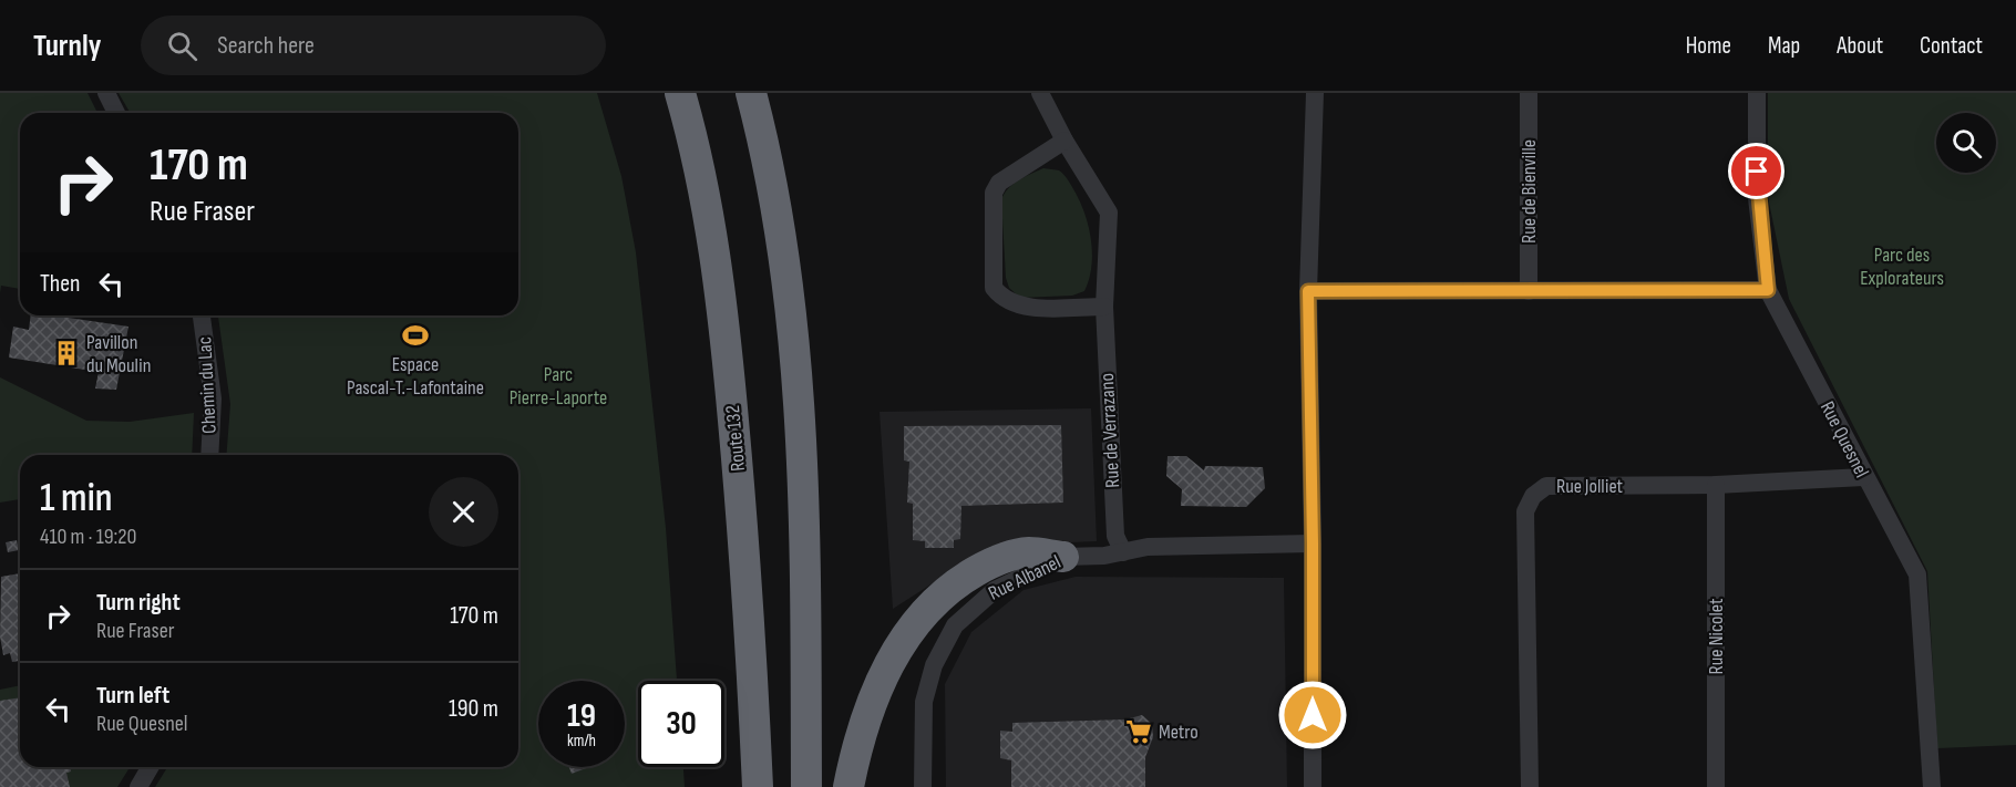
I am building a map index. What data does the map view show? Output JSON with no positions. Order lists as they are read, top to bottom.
{
  "streets": {
    "highway": ["Route 132"],
    "street": [
      "Rue de Bienville",
      "Chemin du Lac",
      "Rue de Verrazano",
      "Rue Quesnel",
      "Rue Jolliet",
      "Rue Albanel",
      "Rue Nicolet"
    ]
  },
  "crossings": [
    ["Rue de Verrazano", "Rue Albanel"],
    ["Rue Quesnel", "Rue Jolliet"],
    ["Rue Jolliet", "Rue Nicolet"]
  ],
  "parks": ["Parc des Explorateurs", "Parc Pierre-Laporte"],
  "places": {
    "sports": ["Espace Pascal-T.-Lafontaine"],
    "building": ["Pavillon du Moulin"],
    "supermarket": ["Metro"]
  },
  "page": {
    "header": "Turnly",
    "search": "Search here",
    "nav": [
      "Home",
      "Map",
      "About",
      "Contact"
    ],
    "turn": ["170 m", "Rue Fraser"],
    "then": "Then",
    "heading": ["1 min", "410 m · 19:20"],
    "list": [
      {
        "name": "Turn right",
        "note": "Rue Fraser",
        "value": "170 m"
      },
      {
        "name": "Turn left",
        "note": "Rue Quesnel",
        "value": "190 m"
      }
    ],
    "speed": "19 km/h",
    "limit": "30"
  }
}
